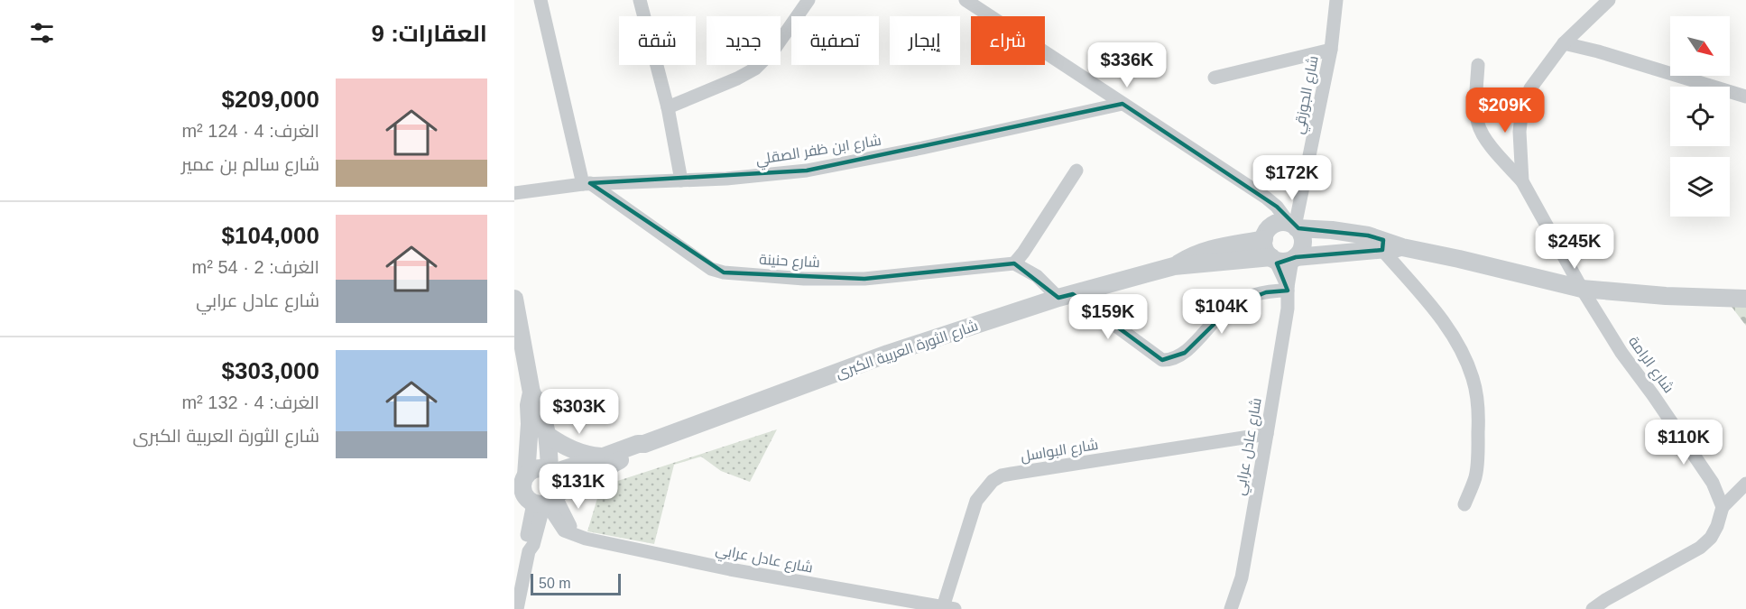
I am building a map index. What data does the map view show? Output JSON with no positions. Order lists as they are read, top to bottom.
{
  "streets": {
    "street": [
      "شارع الجوزقي",
      "شارع ابن ظفر الصقلي",
      "شارع حنينة",
      "شارع الثورة العربية الكبرى",
      "شارع الرامة",
      "شارع عادل عرابي",
      "شارع البواسل"
    ]
  },
  "crossings": [
    ["شارع الجوزقي", "شارع الثورة العربية الكبرى"],
    ["شارع الجوزقي", "شارع عادل عرابي"],
    ["شارع ابن ظفر الصقلي", "شارع حنينة"],
    ["شارع الثورة العربية الكبرى", "شارع الرامة"],
    ["شارع الثورة العربية الكبرى", "شارع عادل عرابي"],
    ["شارع عادل عرابي", "شارع البواسل"]
  ],
  "scale_bar": "50 m",
  "north": "bottom right",
  "page": {
    "heading": "العقارات: 9",
    "chip": [
      "شراء",
      "إيجار",
      "تصفية",
      "جديد",
      "شقة"
    ],
    "price": [
      "$336K",
      "$209K",
      "$172K",
      "$245K",
      "$104K",
      "$159K",
      "$303K",
      "$110K",
      "$131K"
    ],
    "list": [
      {
        "name": "$209,000",
        "note": "الغرف: 4 · 124 m² · شارع سالم بن عمير"
      },
      {
        "name": "$104,000",
        "note": "الغرف: 2 · 54 m² · شارع عادل عرابي"
      },
      {
        "name": "$303,000",
        "note": "الغرف: 4 · 132 m² · شارع الثورة العربية الكبرى"
      }
    ],
    "scale": "50 m"
  }
}
